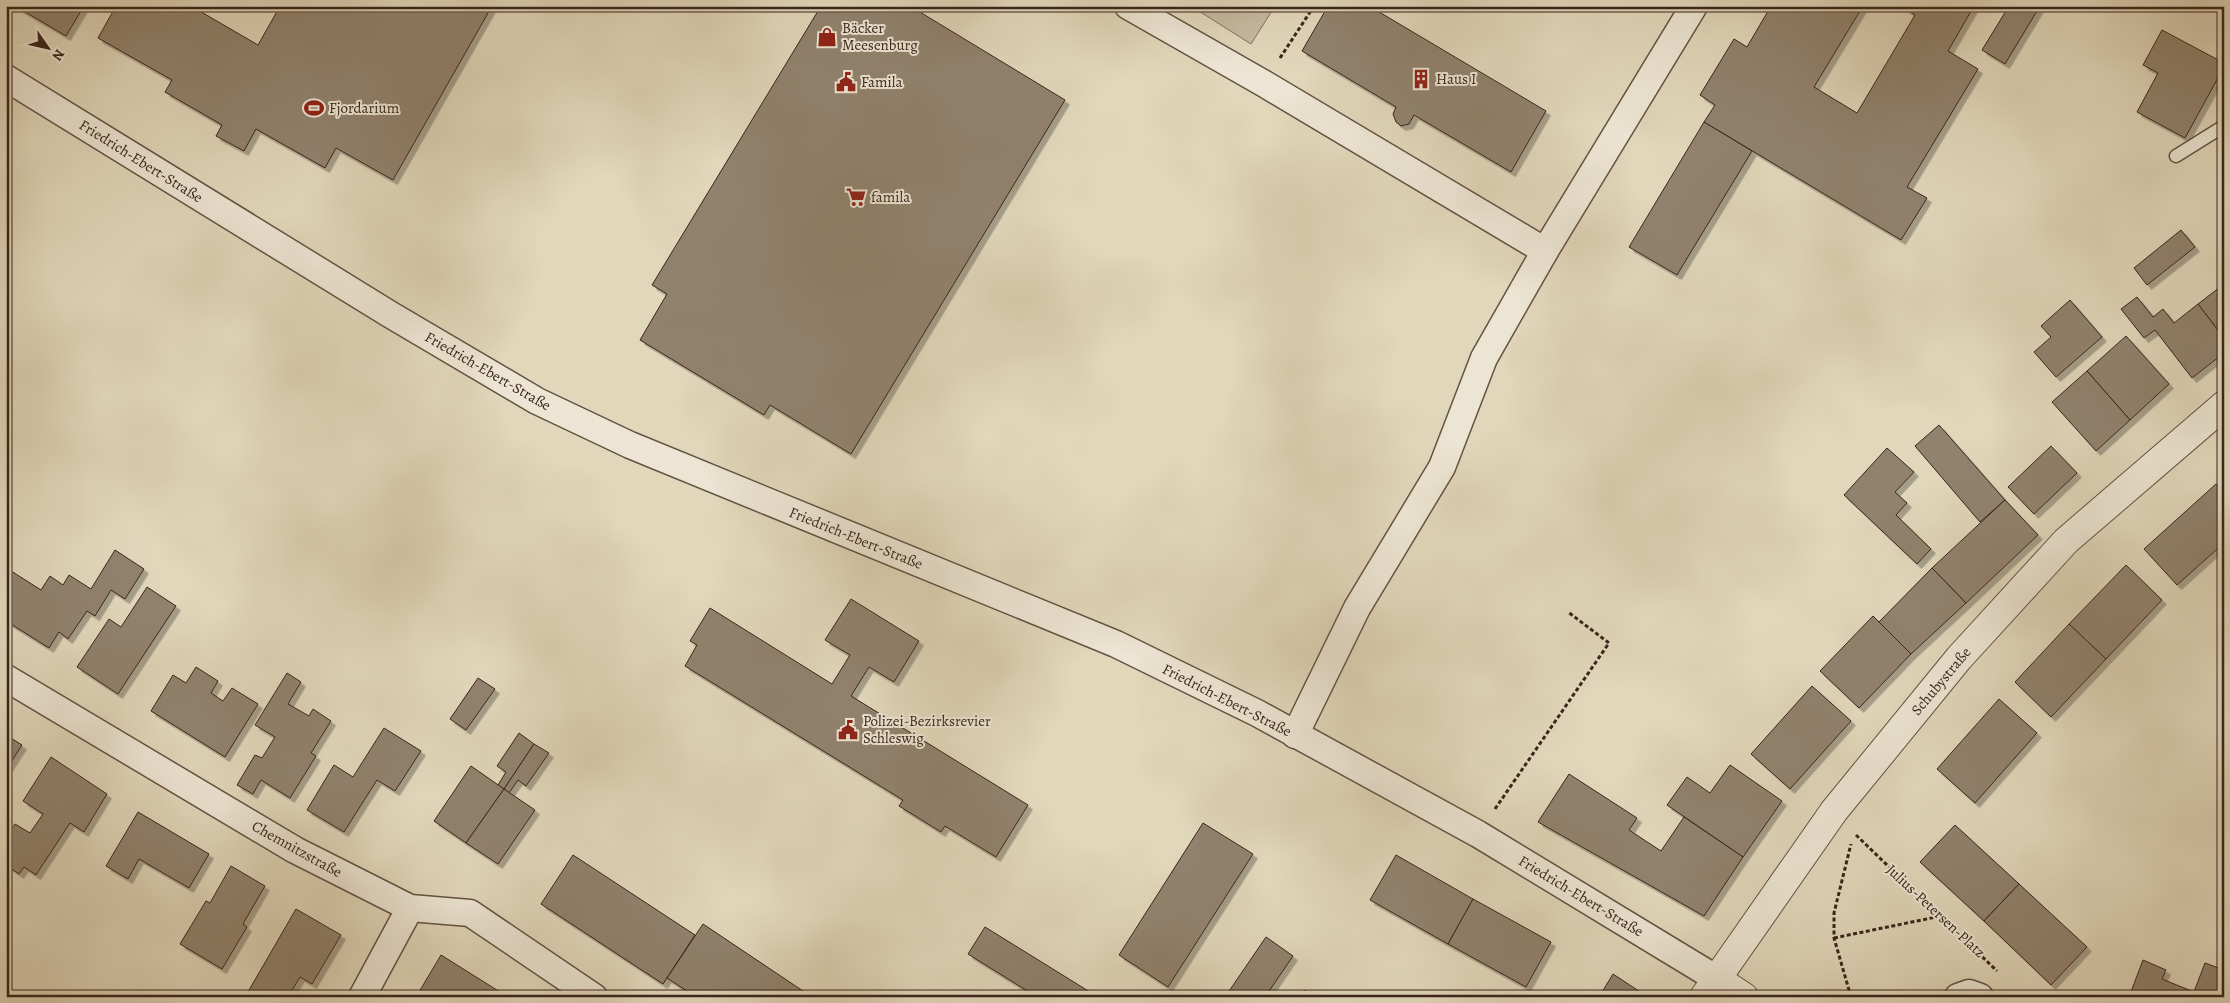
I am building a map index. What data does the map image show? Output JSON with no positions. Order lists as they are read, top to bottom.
{
  "streets": {
    "street": ["Friedrich-Ebert-Straße", "Schubystraße", "Chemnitzstraße"],
    "path": ["Julius-Petersen-Platz"]
  },
  "crossings": [
    ["Friedrich-Ebert-Straße", "Schubystraße"]
  ],
  "places": {
    "shop": ["Bäcker Meesenburg"],
    "building": ["Haus I"],
    "public building": ["Famila", "Polizei-Bezirksrevier Schleswig"],
    "sports": ["Fjordarium"],
    "supermarket": ["famila"]
  },
  "north": "bottom right"
}
